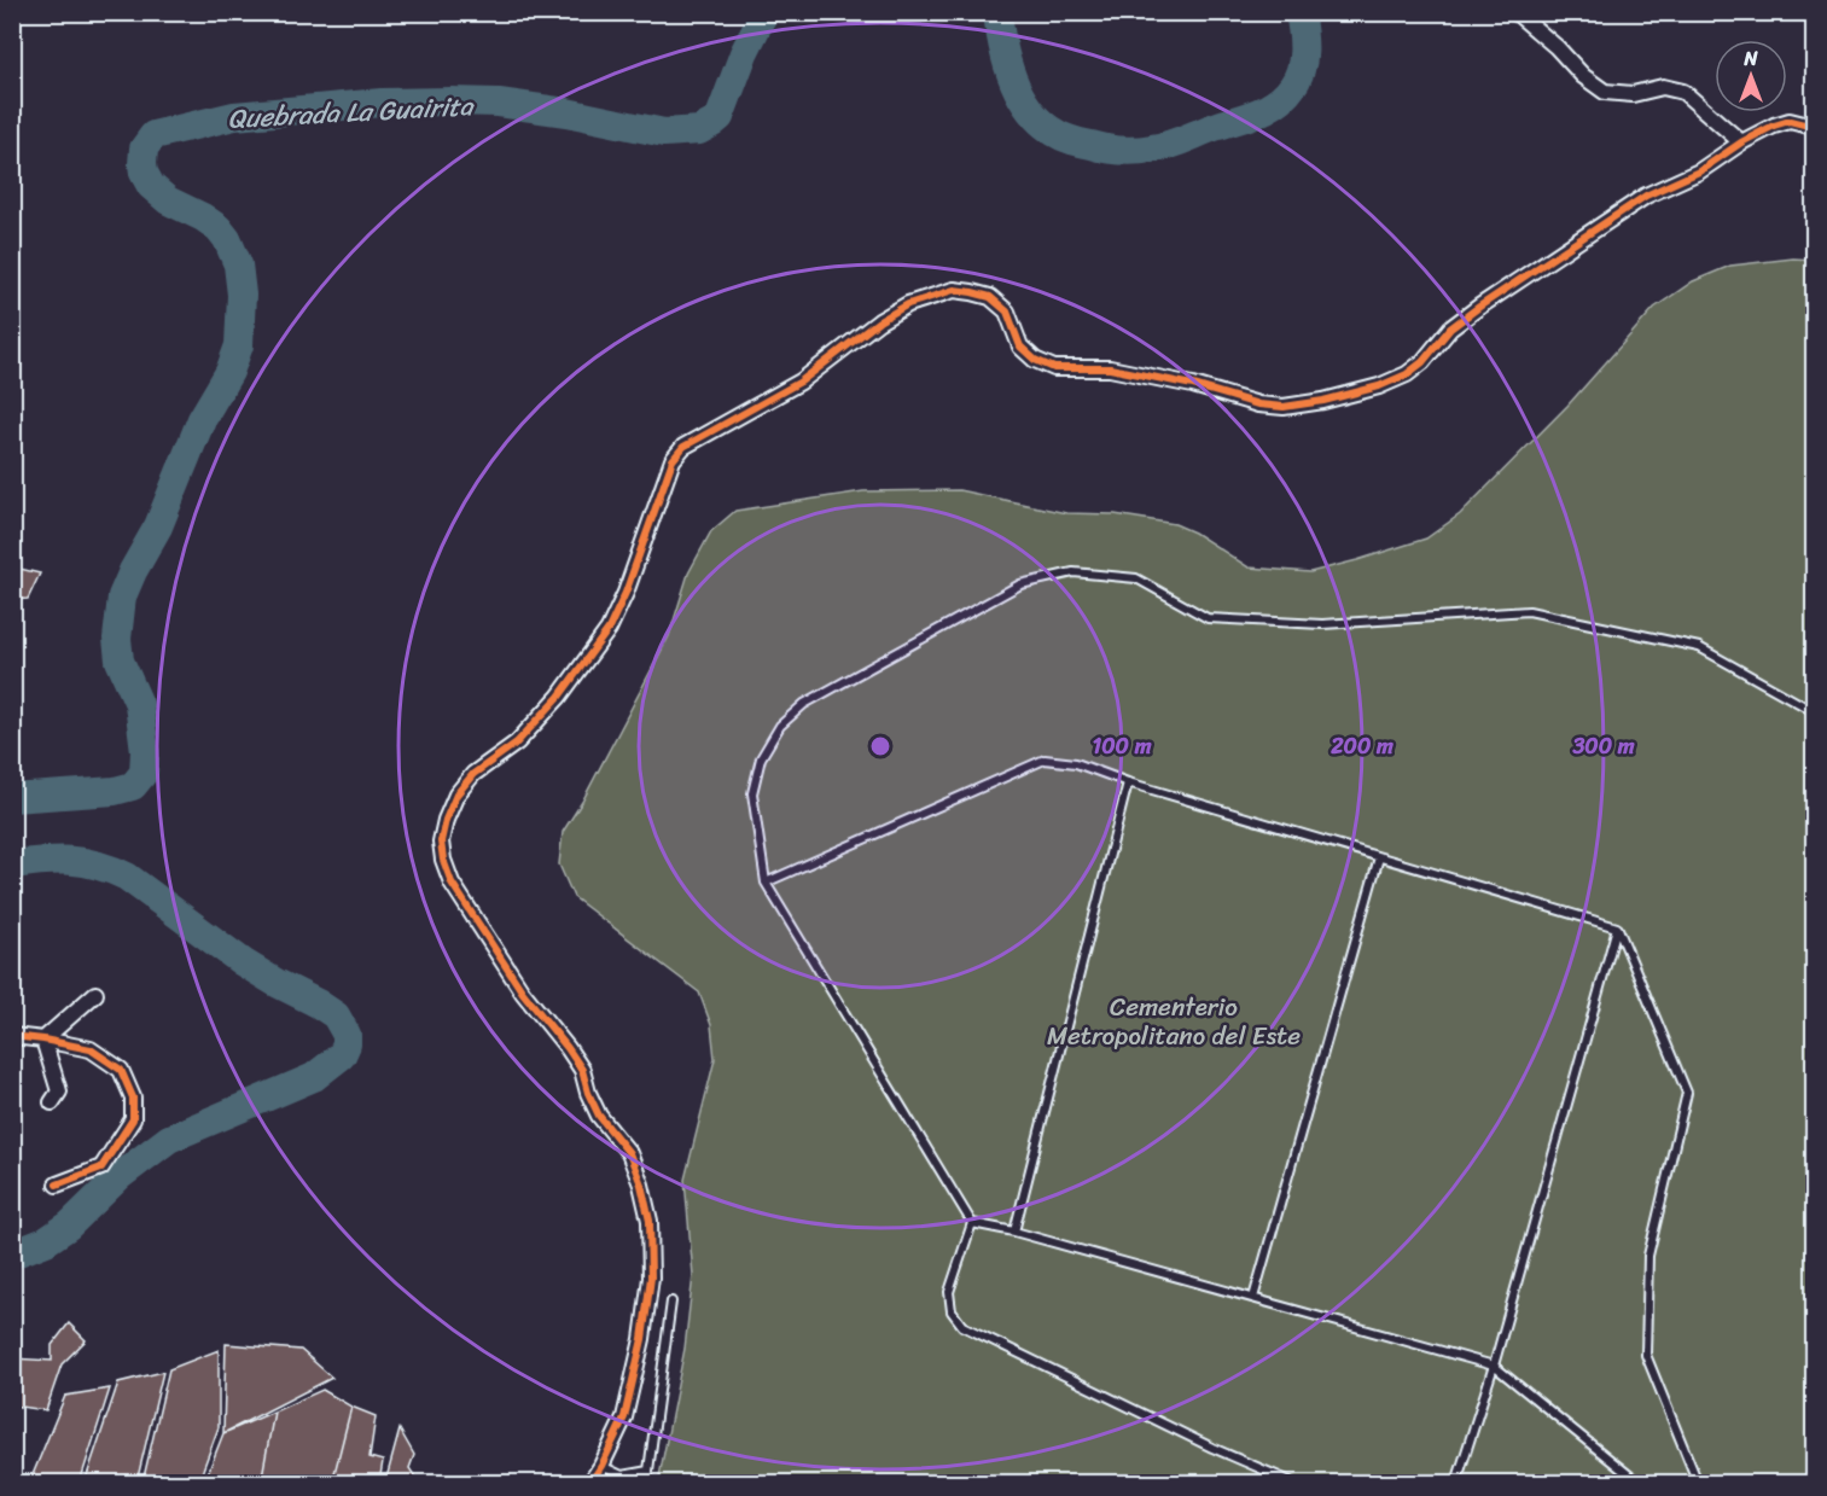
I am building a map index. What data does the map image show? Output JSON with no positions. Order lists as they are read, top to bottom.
{
  "water": ["Quebrada La Guairita"],
  "parks": ["Cementerio Metropolitano del Este"],
  "north": "top",
  "rings": ["100 m", "200 m", "300 m"]
}
